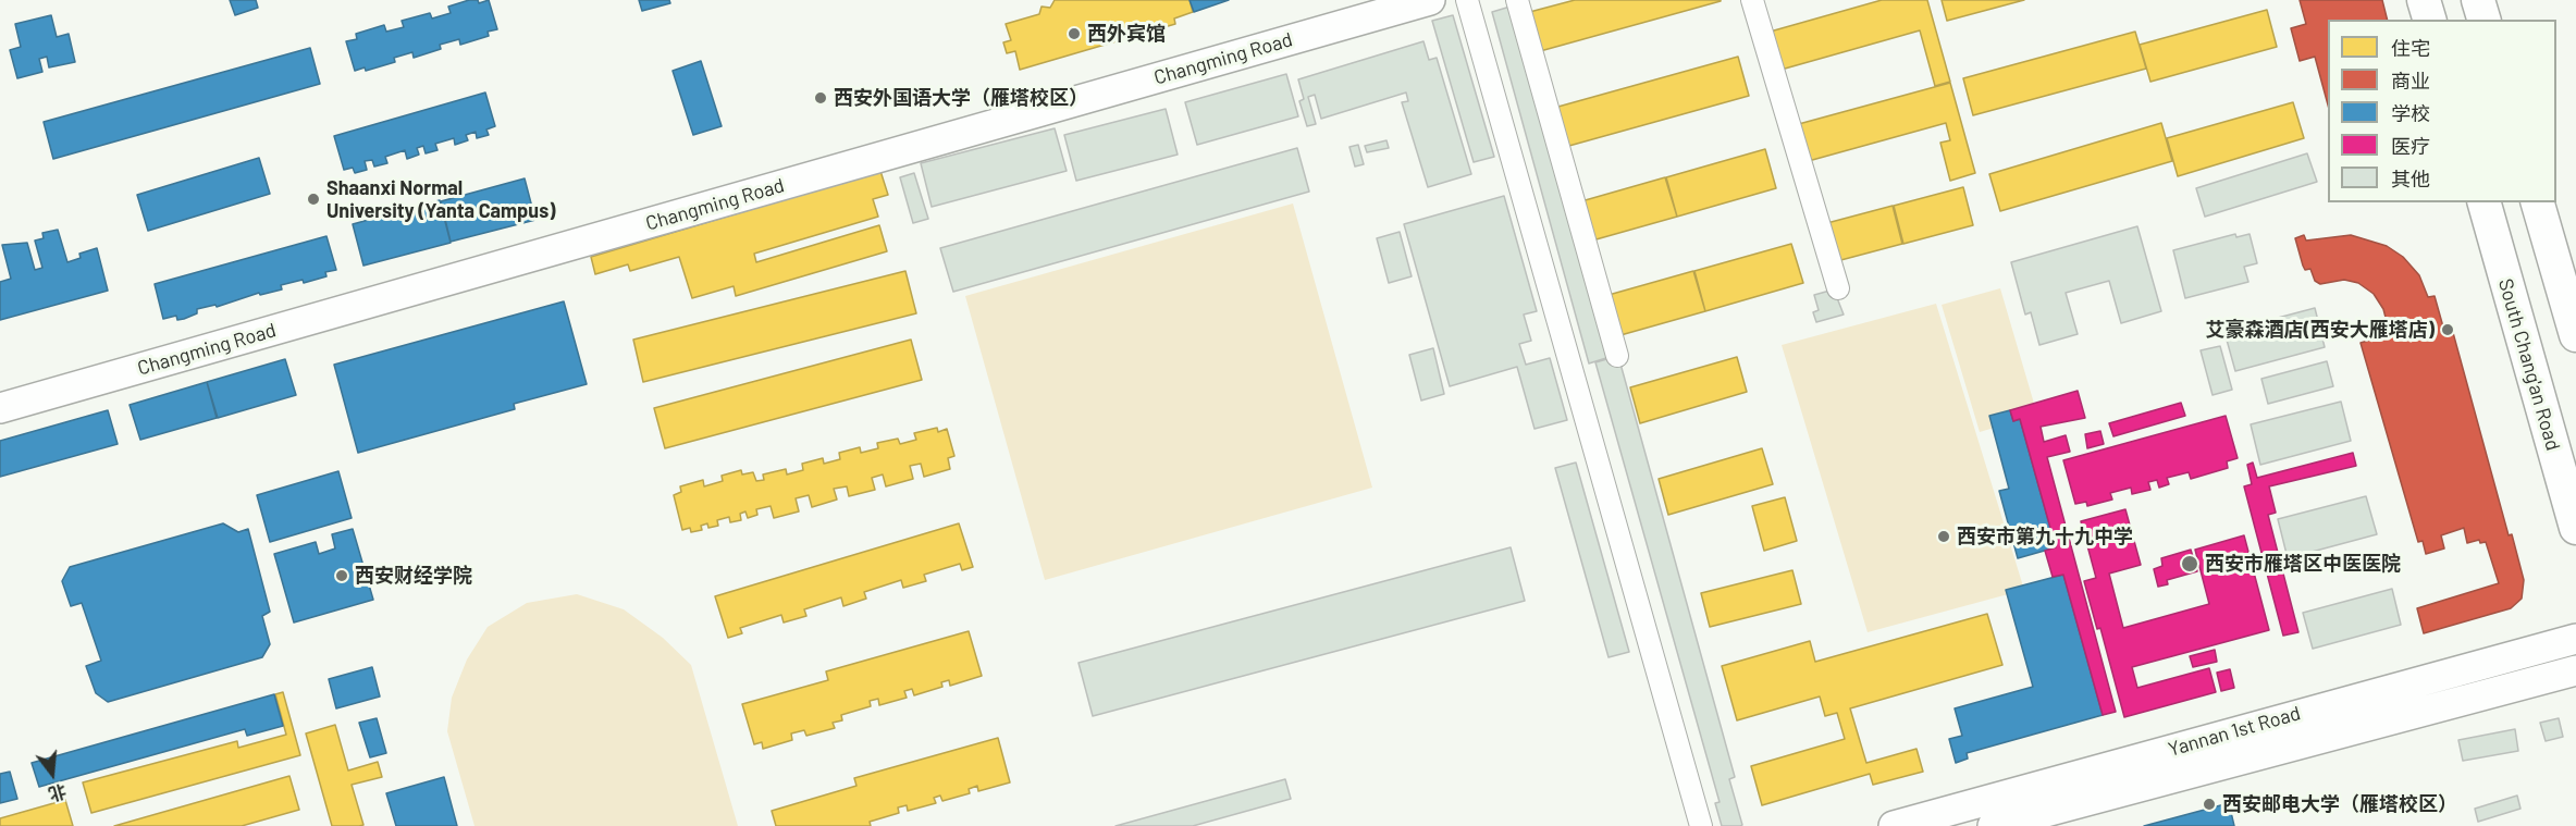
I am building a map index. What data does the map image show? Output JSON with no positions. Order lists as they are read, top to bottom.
{
  "streets": {
    "main road": ["South Chang'an Road"],
    "street": ["Changming Road", "Yannan 1st Road"]
  },
  "places": [
    "西外宾馆",
    "西安外国语大学（雁塔校区）",
    "Shaanxi Normal University (Yanta Campus)",
    "艾豪森酒店(西安大雁塔店)",
    "西安市第九十九中学",
    "西安市雁塔区中医医院",
    "西安财经学院",
    "西安邮电大学（雁塔校区）"
  ],
  "legend": [
    "住宅",
    "商业",
    "学校",
    "医疗",
    "其他"
  ],
  "north": "bottom"
}
